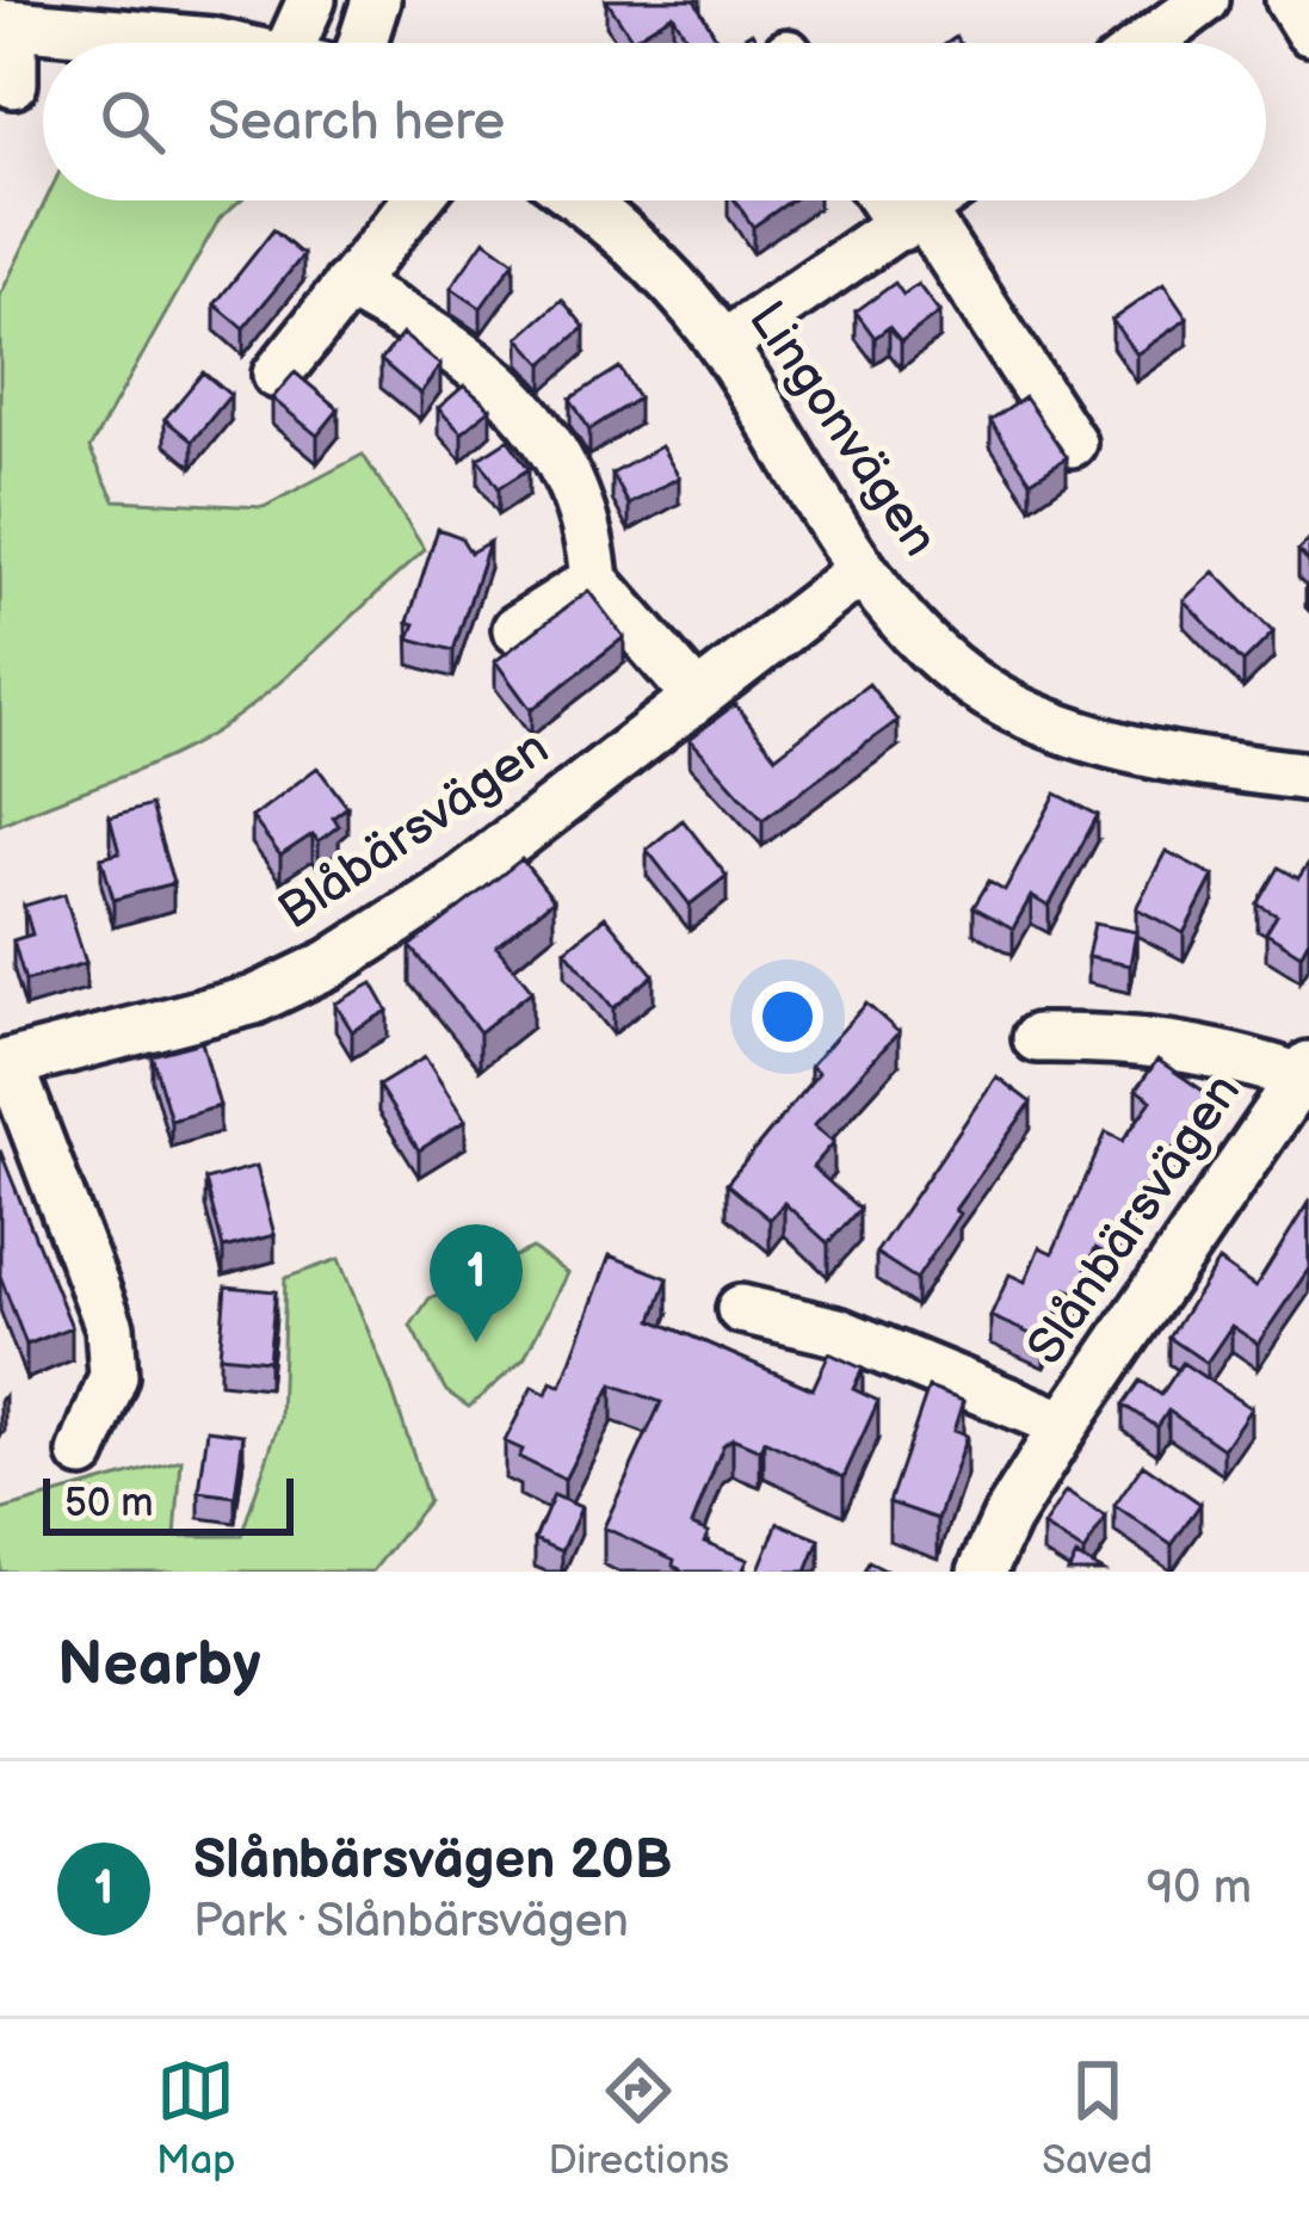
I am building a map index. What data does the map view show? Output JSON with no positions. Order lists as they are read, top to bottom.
{
  "streets": {
    "street": ["Lingonvägen", "Blåbärsvägen", "Slånbärsvägen"]
  },
  "crossings": [
    ["Lingonvägen", "Blåbärsvägen"]
  ],
  "scale_bar": "50 m",
  "page": {
    "search": "Search here",
    "pins": "1",
    "scale": "50 m",
    "heading": "Nearby",
    "list": [
      {
        "mark": "1",
        "name": "Slånbärsvägen 20B",
        "note": "Park · Slånbärsvägen",
        "value": "90 m"
      }
    ],
    "nav": ["Map", "Directions", "Saved"]
  }
}
